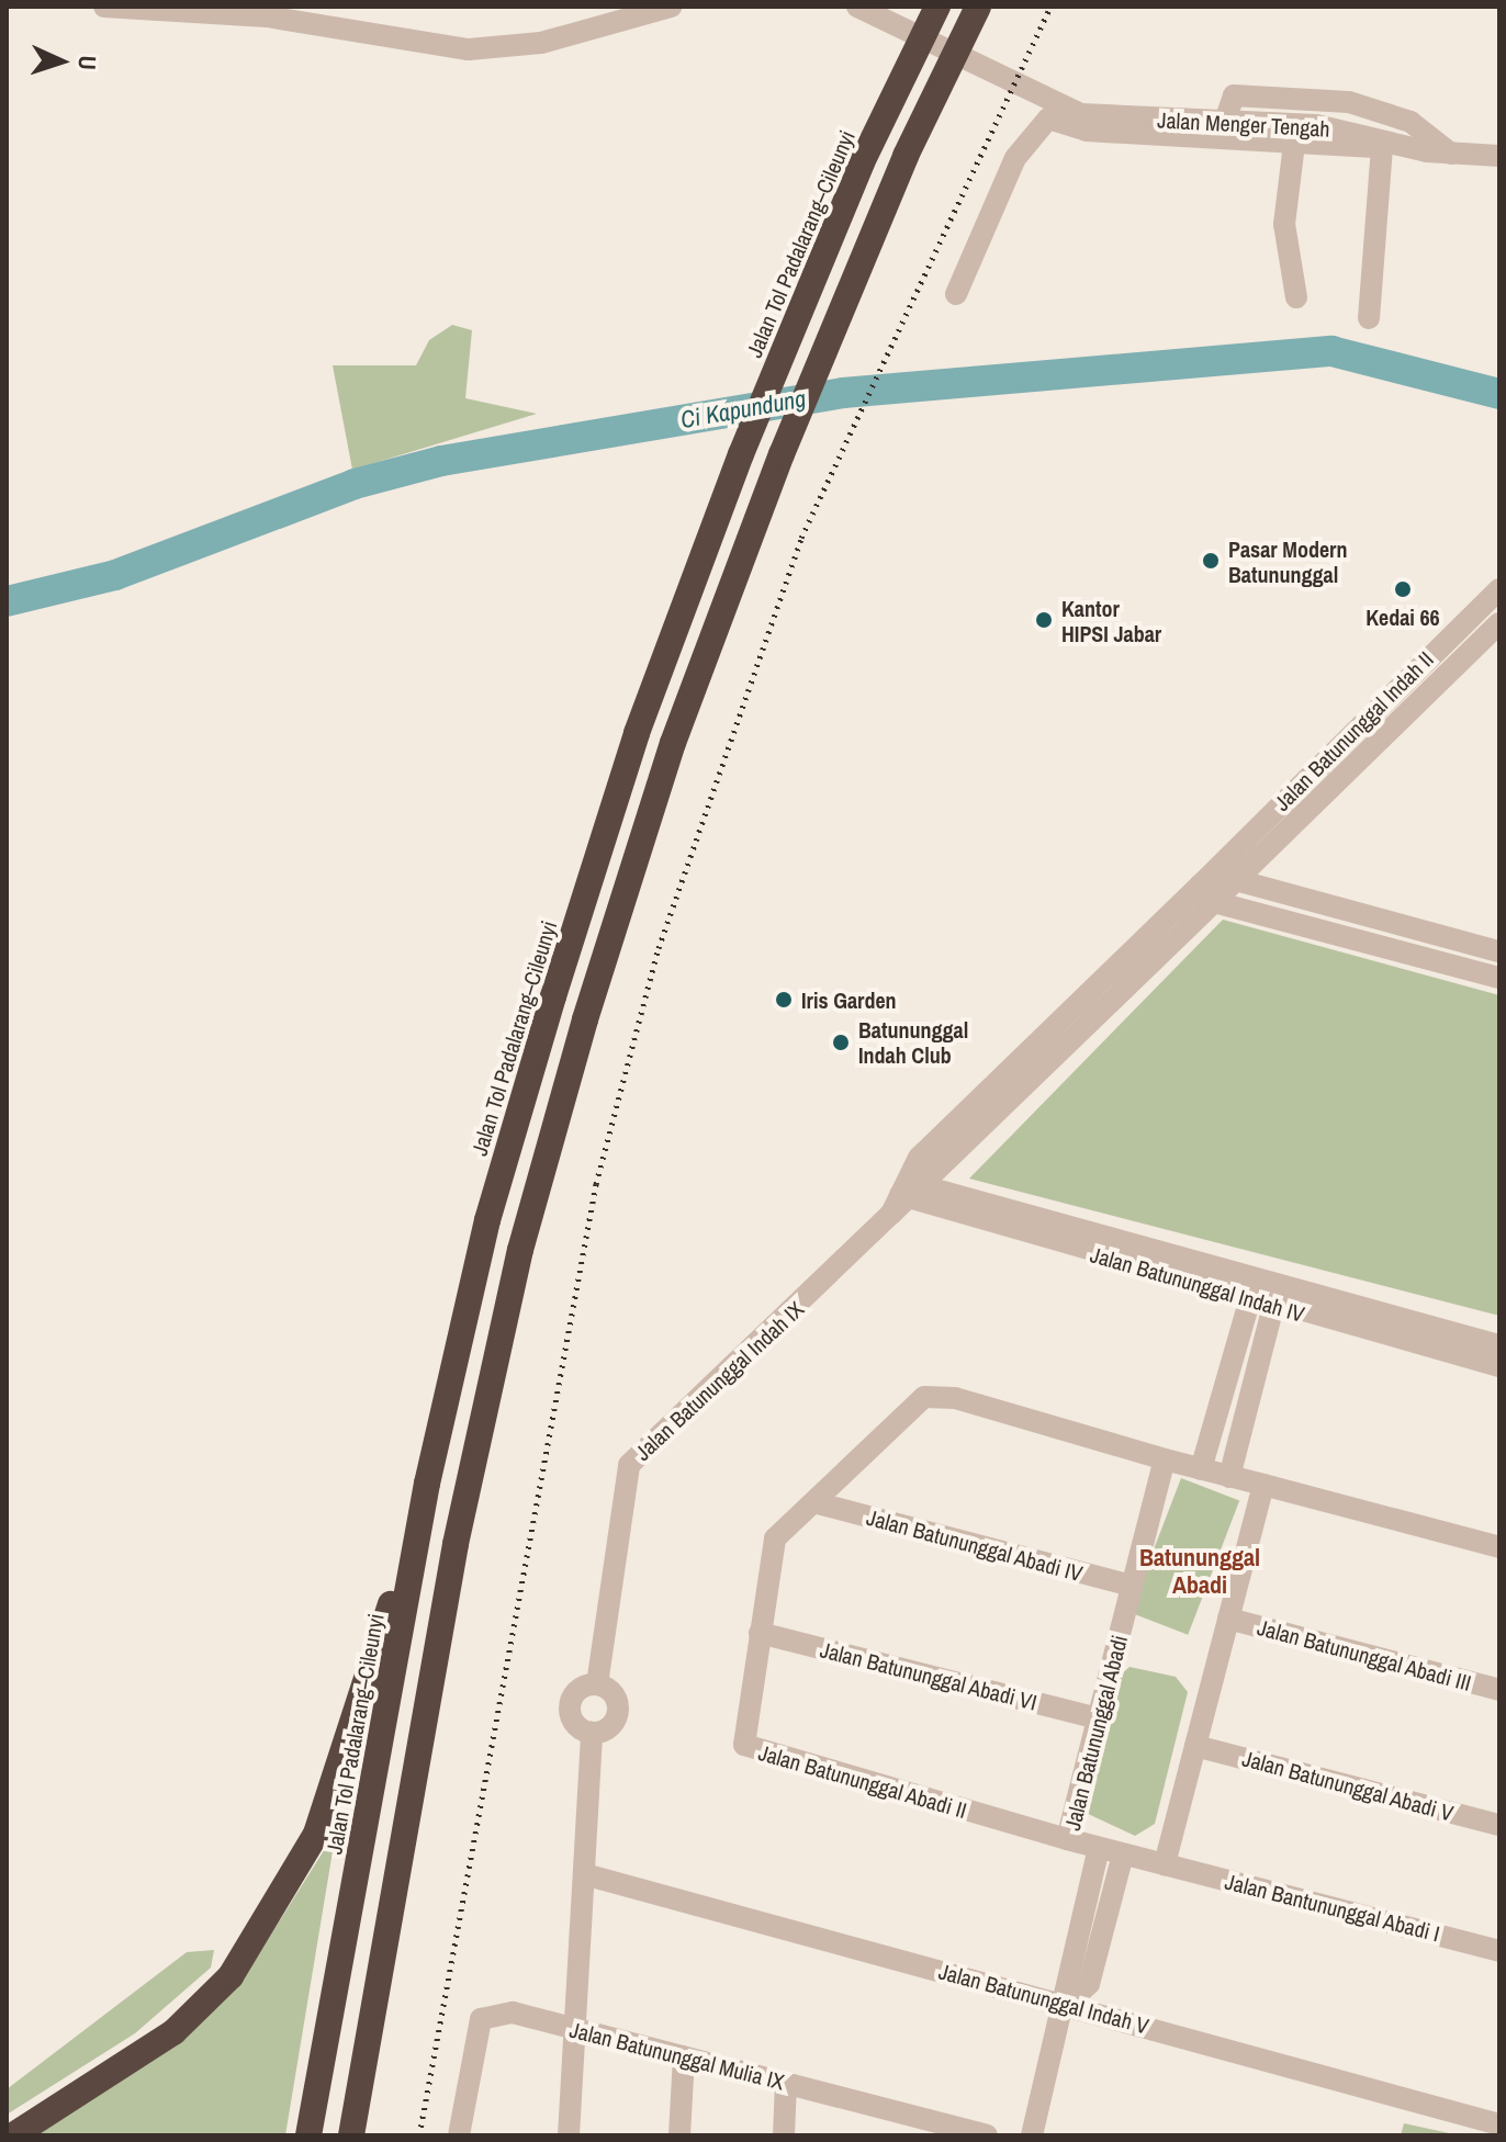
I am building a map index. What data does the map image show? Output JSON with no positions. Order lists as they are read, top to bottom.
{
  "streets": {
    "highway": ["Jalan Tol Padalarang–Cileunyi"],
    "street": [
      "Jalan Menger Tengah",
      "Jalan Batununggal Indah II",
      "Jalan Batununggal Indah IV",
      "Jalan Batununggal Indah IX",
      "Jalan Batununggal Abadi IV",
      "Jalan Batununggal Abadi III",
      "Jalan Batununggal Abadi VI",
      "Jalan Batununggal Abadi",
      "Jalan Batununggal Abadi II",
      "Jalan Batununggal Abadi V",
      "Jalan Bantununggal Abadi I",
      "Jalan Batununggal Indah V",
      "Jalan Batununggal Mulia IX"
    ]
  },
  "crossings": [
    ["Jalan Batununggal Indah II", "Jalan Batununggal Indah IX"],
    ["Jalan Batununggal Indah IV", "Jalan Batununggal Indah IX"],
    ["Jalan Batununggal Abadi IV", "Jalan Batununggal Abadi"],
    ["Jalan Batununggal Abadi IV", "Jalan Batununggal Abadi II"],
    ["Jalan Batununggal Abadi VI", "Jalan Batununggal Abadi"],
    ["Jalan Batununggal Abadi VI", "Jalan Batununggal Abadi II"],
    ["Jalan Batununggal Abadi", "Jalan Batununggal Abadi II"],
    ["Jalan Batununggal Abadi", "Jalan Bantununggal Abadi I"]
  ],
  "districts": ["Batununggal Abadi"],
  "water": ["Ci Kapundung"],
  "places": [
    "Pasar Modern Batununggal",
    "Kedai 66",
    "Kantor HIPSI Jabar",
    "Iris Garden",
    "Batununggal Indah Club"
  ],
  "north": "right"
}
